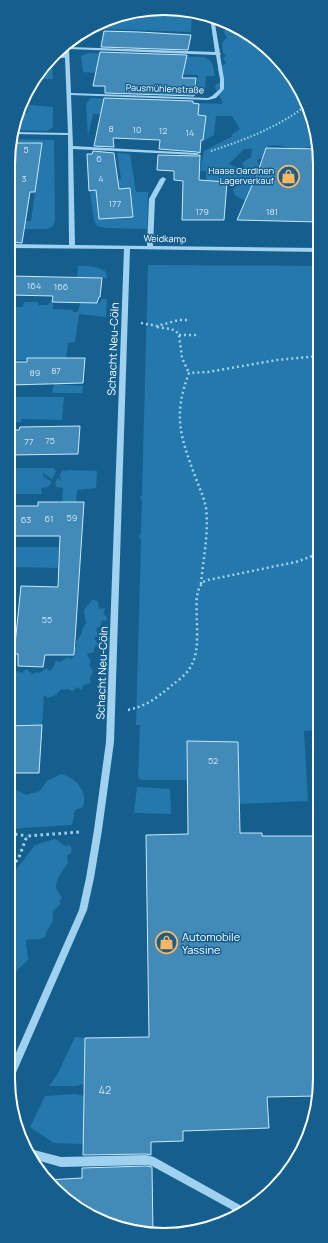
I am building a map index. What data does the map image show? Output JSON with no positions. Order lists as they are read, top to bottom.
{
  "streets": {
    "street": ["Pausmühlenstraße", "Weidkamp", "Schacht Neu-Cöln"]
  },
  "crossings": [
    ["Weidkamp", "Schacht Neu-Cöln"]
  ],
  "places": {
    "shop": ["Haase Gardinen Lagerverkauf", "Automobile Yassine"]
  },
  "house_numbers": [
    "8",
    "10",
    "12",
    "14",
    "5",
    "6",
    "3",
    "4",
    "177",
    "179",
    "181",
    "164",
    "166",
    "87",
    "89",
    "75",
    "77",
    "59",
    "61",
    "63",
    "55",
    "52",
    "42"
  ]
}
